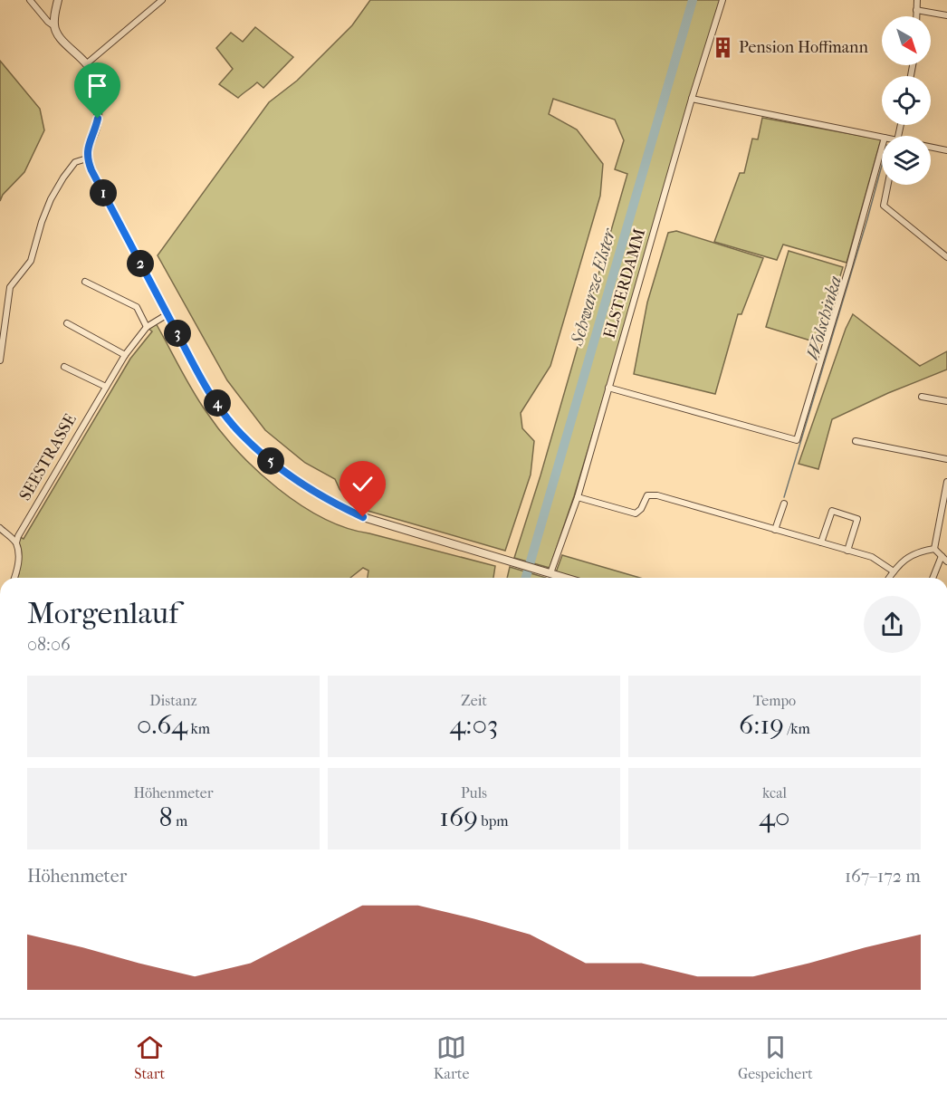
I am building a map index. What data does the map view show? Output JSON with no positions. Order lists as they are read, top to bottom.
{
  "streets": {
    "street": ["ELSTERDAMM", "SEESTRASSE"]
  },
  "water": ["Schwarze Elster", "Wolschinka"],
  "places": {
    "building": ["Pension Hoffmann"]
  },
  "north": "bottom right",
  "page": {
    "pins": [
      "1",
      "2",
      "3",
      "4",
      "5"
    ],
    "heading": ["Morgenlauf", "08:06"],
    "stats": [
      ["Distanz", "0.64 km"],
      ["Zeit", "4:03"],
      ["Tempo", "6:19 /km"],
      ["Höhenmeter", "8 m"],
      ["Puls", "169 bpm"],
      ["kcal", "40"]
    ],
    "chart": ["Höhenmeter", "167–172 m"],
    "tabs": ["Start", "Karte", "Gespeichert"]
  }
}
